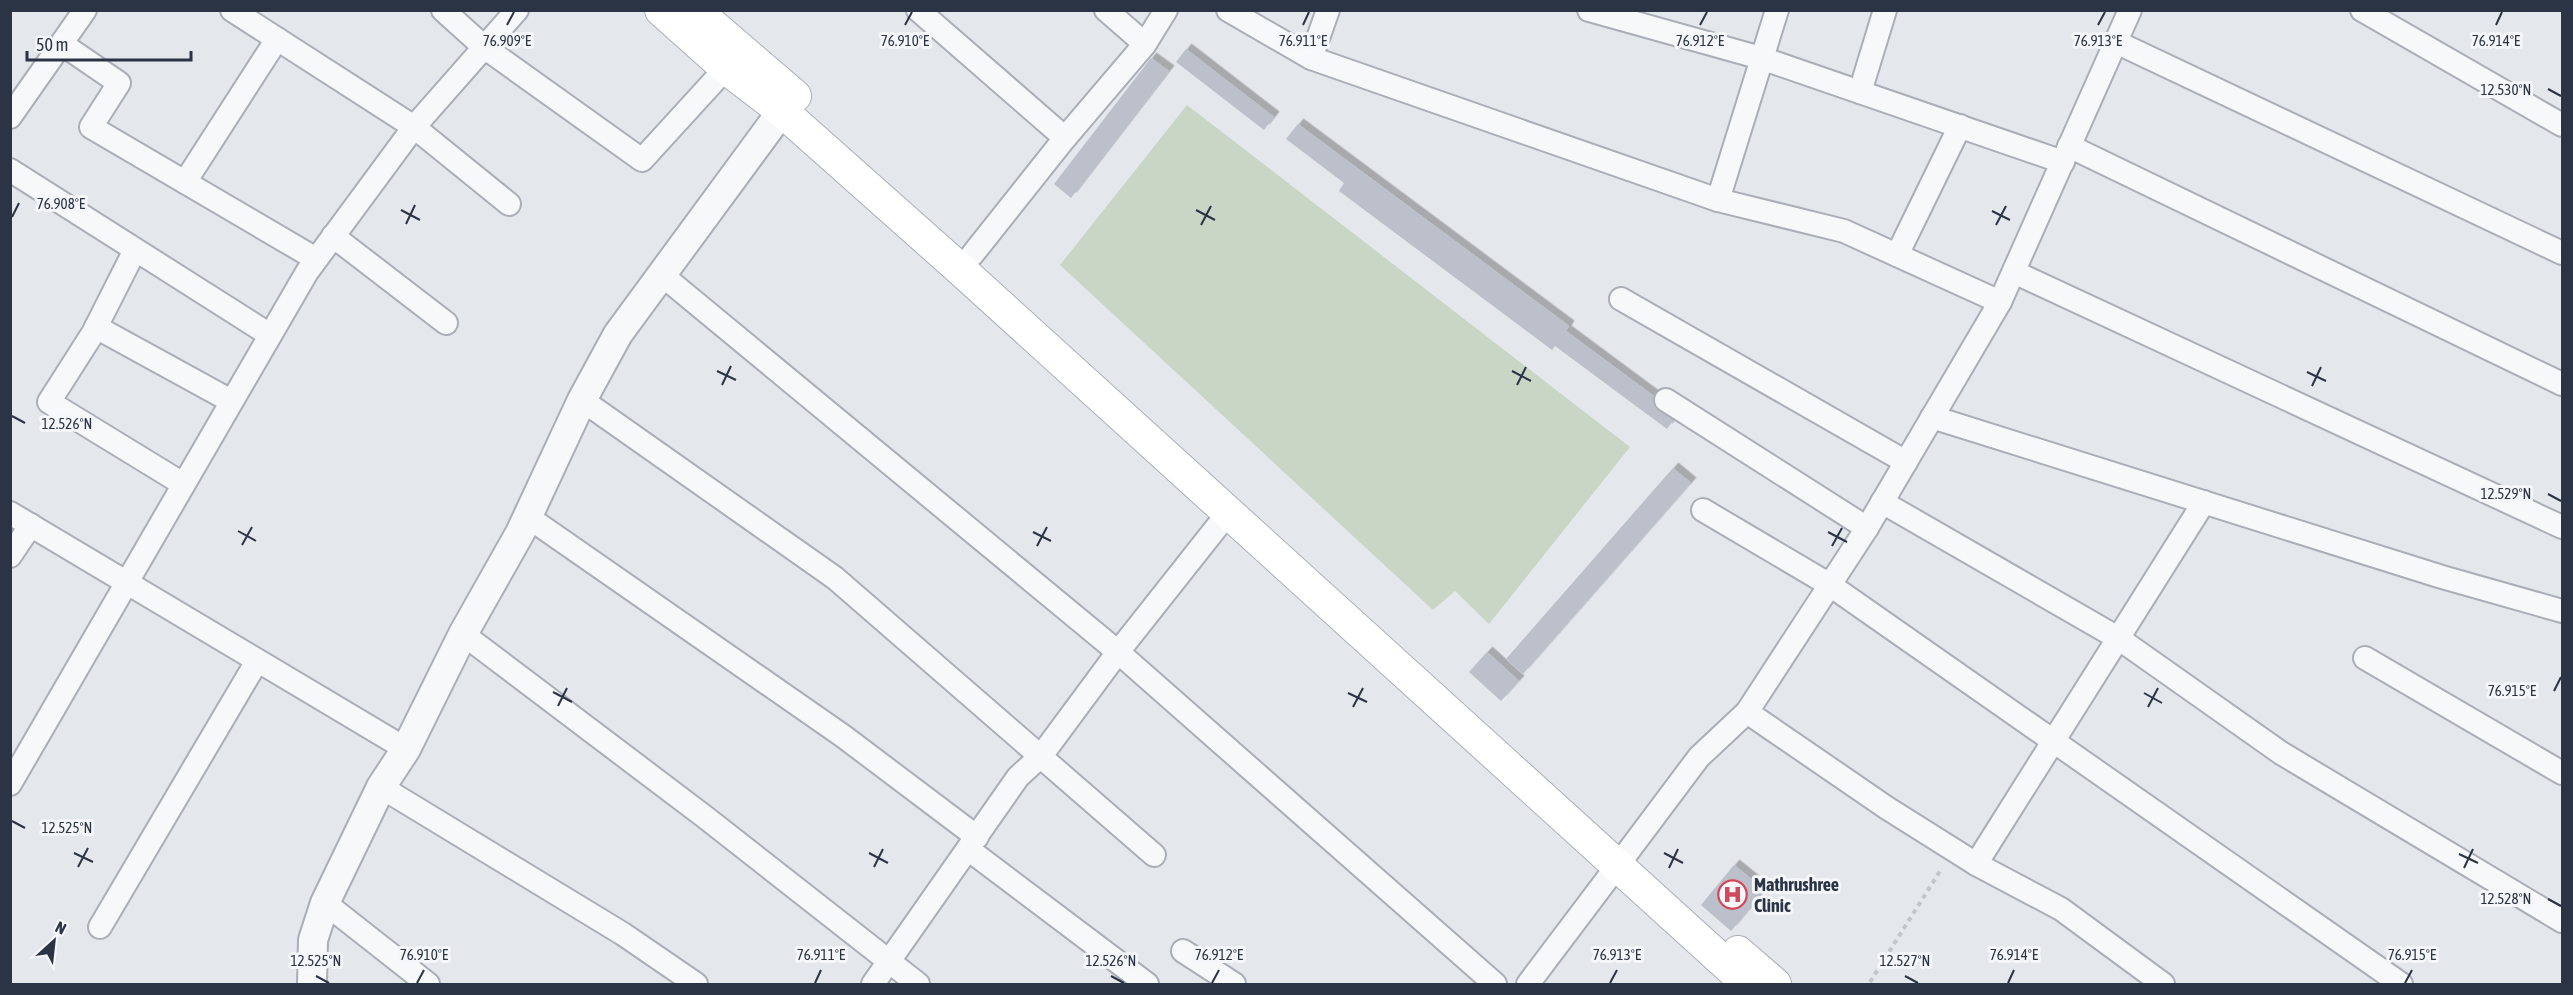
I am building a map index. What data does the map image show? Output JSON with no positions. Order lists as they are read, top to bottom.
{
  "places": {
    "hospital": ["Mathrushree Clinic"]
  },
  "scale_bar": "50 m",
  "north": "top right",
  "coordinates": [
    "76.909°E",
    "76.910°E",
    "76.911°E",
    "76.912°E",
    "76.913°E",
    "76.914°E",
    "12.530°N",
    "76.908°E",
    "12.526°N",
    "12.529°N",
    "76.915°E",
    "12.525°N",
    "12.528°N",
    "12.527°N"
  ]
}
